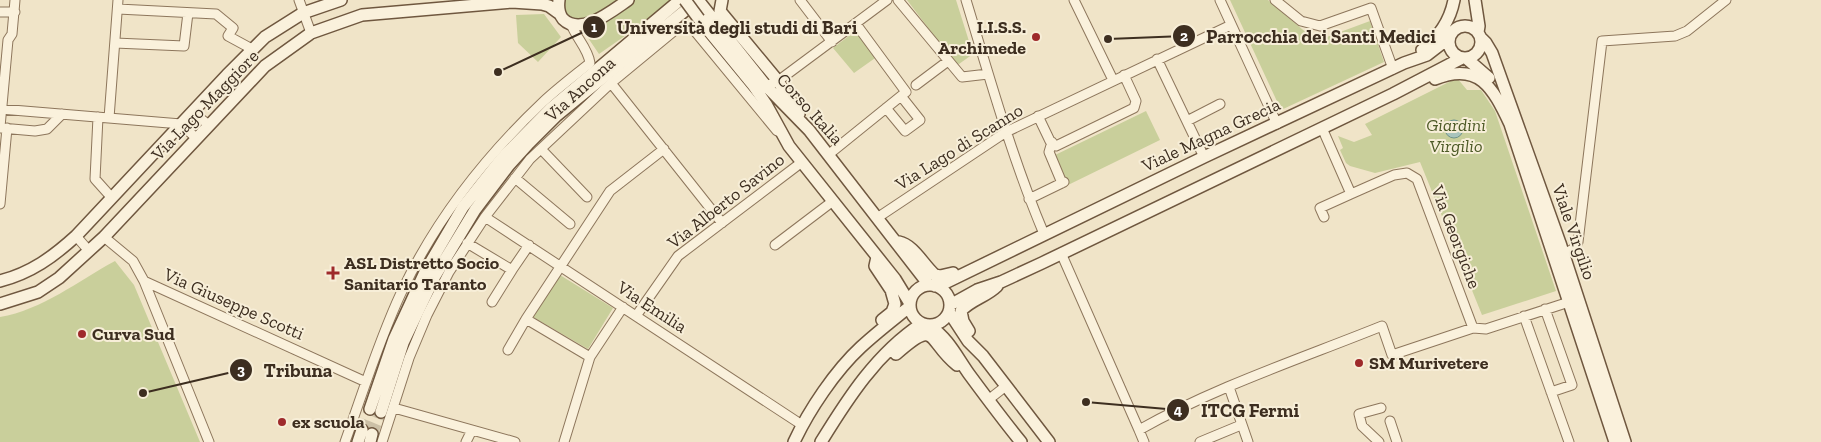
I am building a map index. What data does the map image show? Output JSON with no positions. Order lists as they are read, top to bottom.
{
  "streets": {
    "street": [
      "Via Ancona",
      "Via Lago Maggiore",
      "Corso Italia",
      "Viale Magna Grecia",
      "Via Lago di Scanno",
      "Via Alberto Savino",
      "Viale Virgilio",
      "Via Georgiche",
      "Via Giuseppe Scotti",
      "Via Emilia"
    ]
  },
  "crossings": [
    ["Via Ancona", "Corso Italia"],
    ["Via Ancona", "Via Emilia"],
    ["Corso Italia", "Viale Magna Grecia"],
    ["Corso Italia", "Via Lago di Scanno"],
    ["Corso Italia", "Via Alberto Savino"],
    ["Viale Magna Grecia", "Viale Virgilio"],
    ["Via Alberto Savino", "Via Emilia"]
  ],
  "parks": ["Giardini Virgilio"],
  "places": {
    "other": [
      "I.I.S.S. Archimede",
      "Parrocchia dei Santi Medici",
      "Università degli studi di Bari",
      "Curva Sud",
      "SM Murivetere",
      "Tribuna",
      "ITCG Fermi",
      "ex scuola"
    ],
    "health": ["ASL Distretto Socio Sanitario Taranto"]
  }
}
